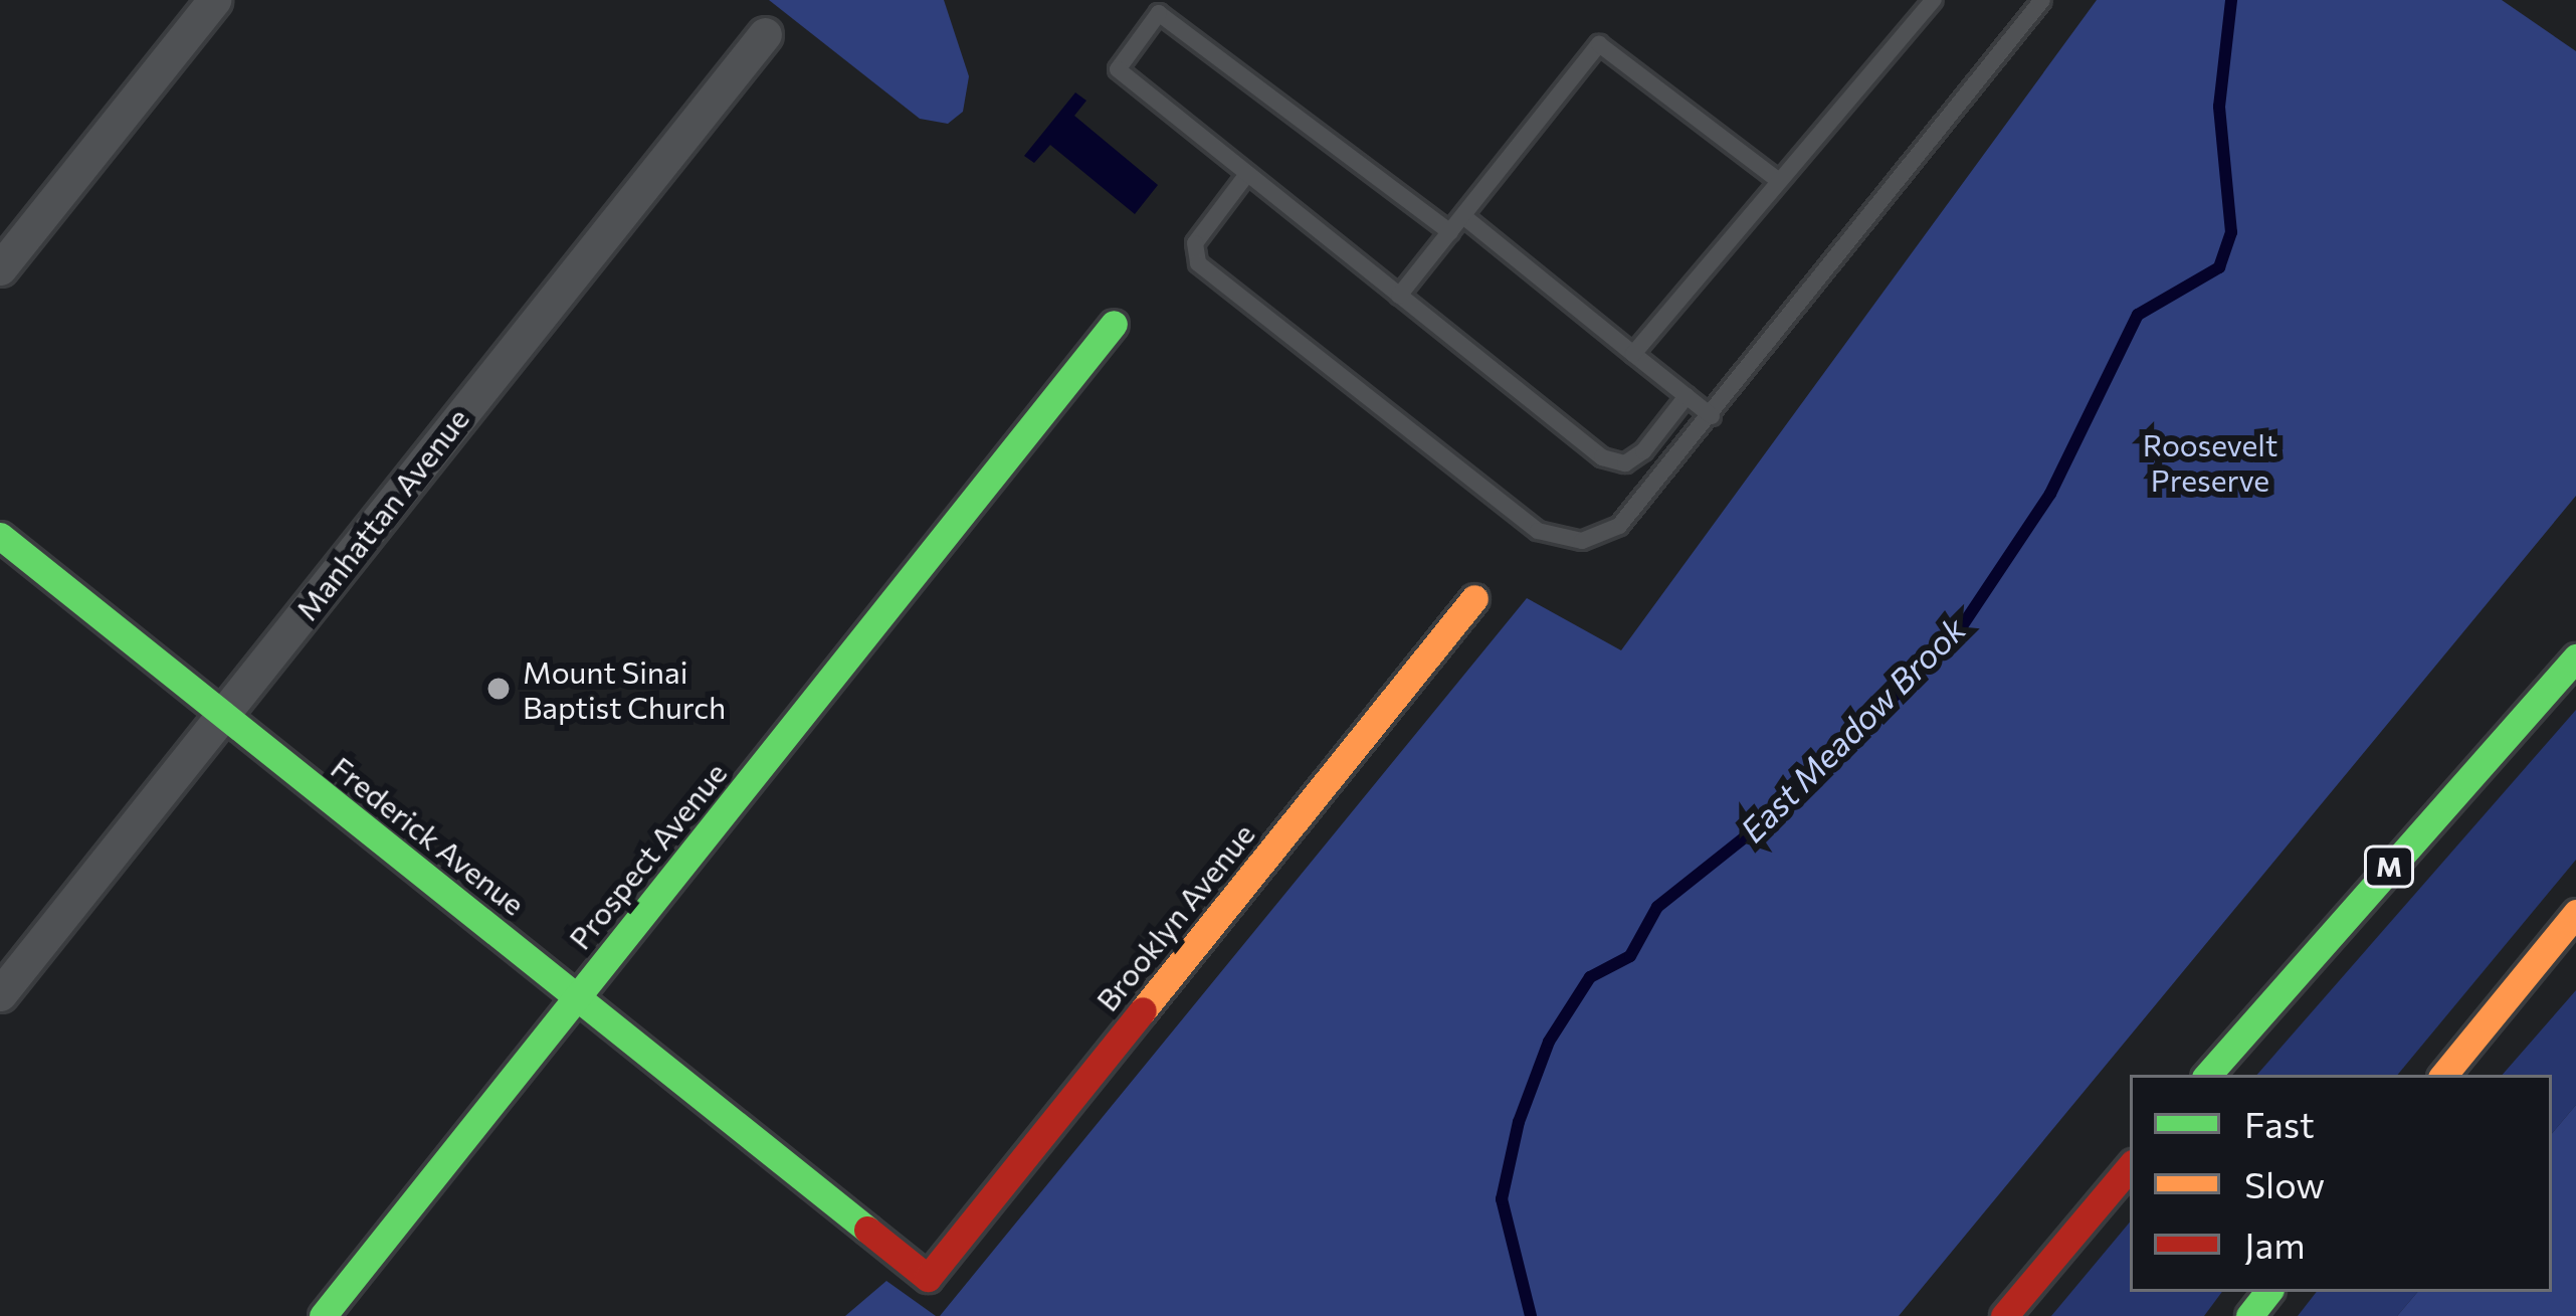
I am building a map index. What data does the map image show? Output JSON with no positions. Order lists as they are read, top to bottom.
{
  "streets": {
    "main road": [
      "Frederick Avenue",
      "Prospect Avenue",
      "M",
      "Brooklyn Avenue"
    ],
    "street": ["Manhattan Avenue"]
  },
  "crossings": [
    ["Manhattan Avenue", "Frederick Avenue"],
    ["Frederick Avenue", "Prospect Avenue"],
    ["Frederick Avenue", "Brooklyn Avenue"]
  ],
  "water": ["East Meadow Brook"],
  "parks": ["Roosevelt Preserve"],
  "places": ["Mount Sinai Baptist Church"],
  "legend": ["Fast", "Slow", "Jam"]
}
